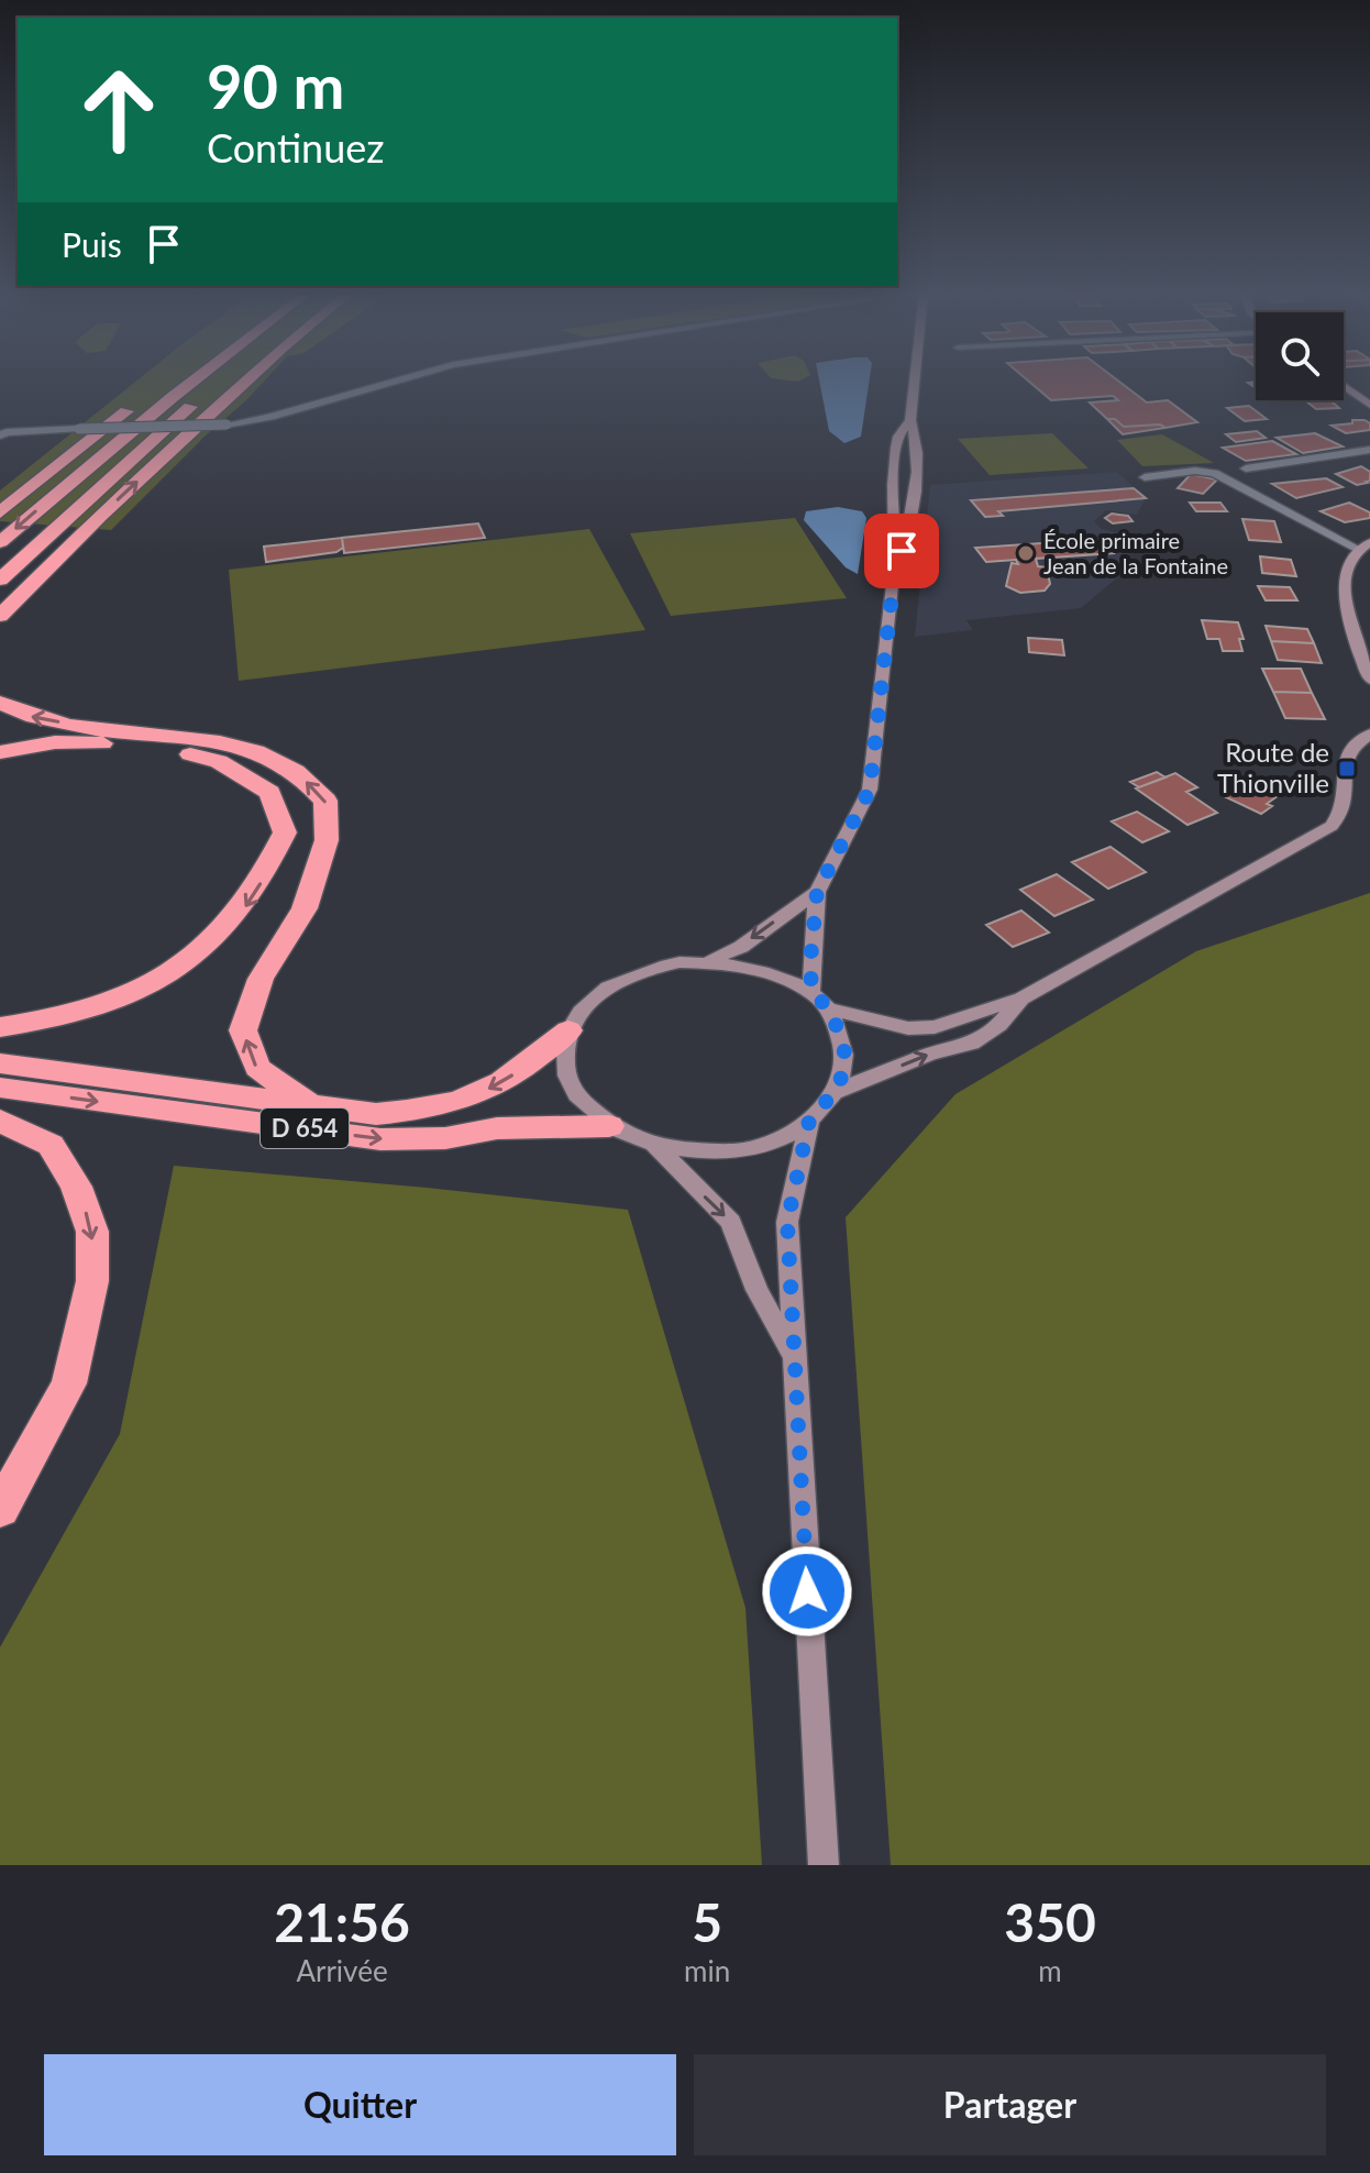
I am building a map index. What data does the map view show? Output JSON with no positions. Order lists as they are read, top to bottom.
{
  "streets": {
    "highway": ["D 654"]
  },
  "places": {
    "other": ["École primaire Jean de la Fontaine"],
    "transit": ["Route de Thionville"]
  },
  "page": {
    "turn": ["90 m", "Continuez"],
    "then": "Puis",
    "eta": [
      "21:56",
      "Arrivée",
      "5",
      "min",
      "350",
      "m"
    ],
    "buttons": ["Quitter", "Partager"]
  }
}
